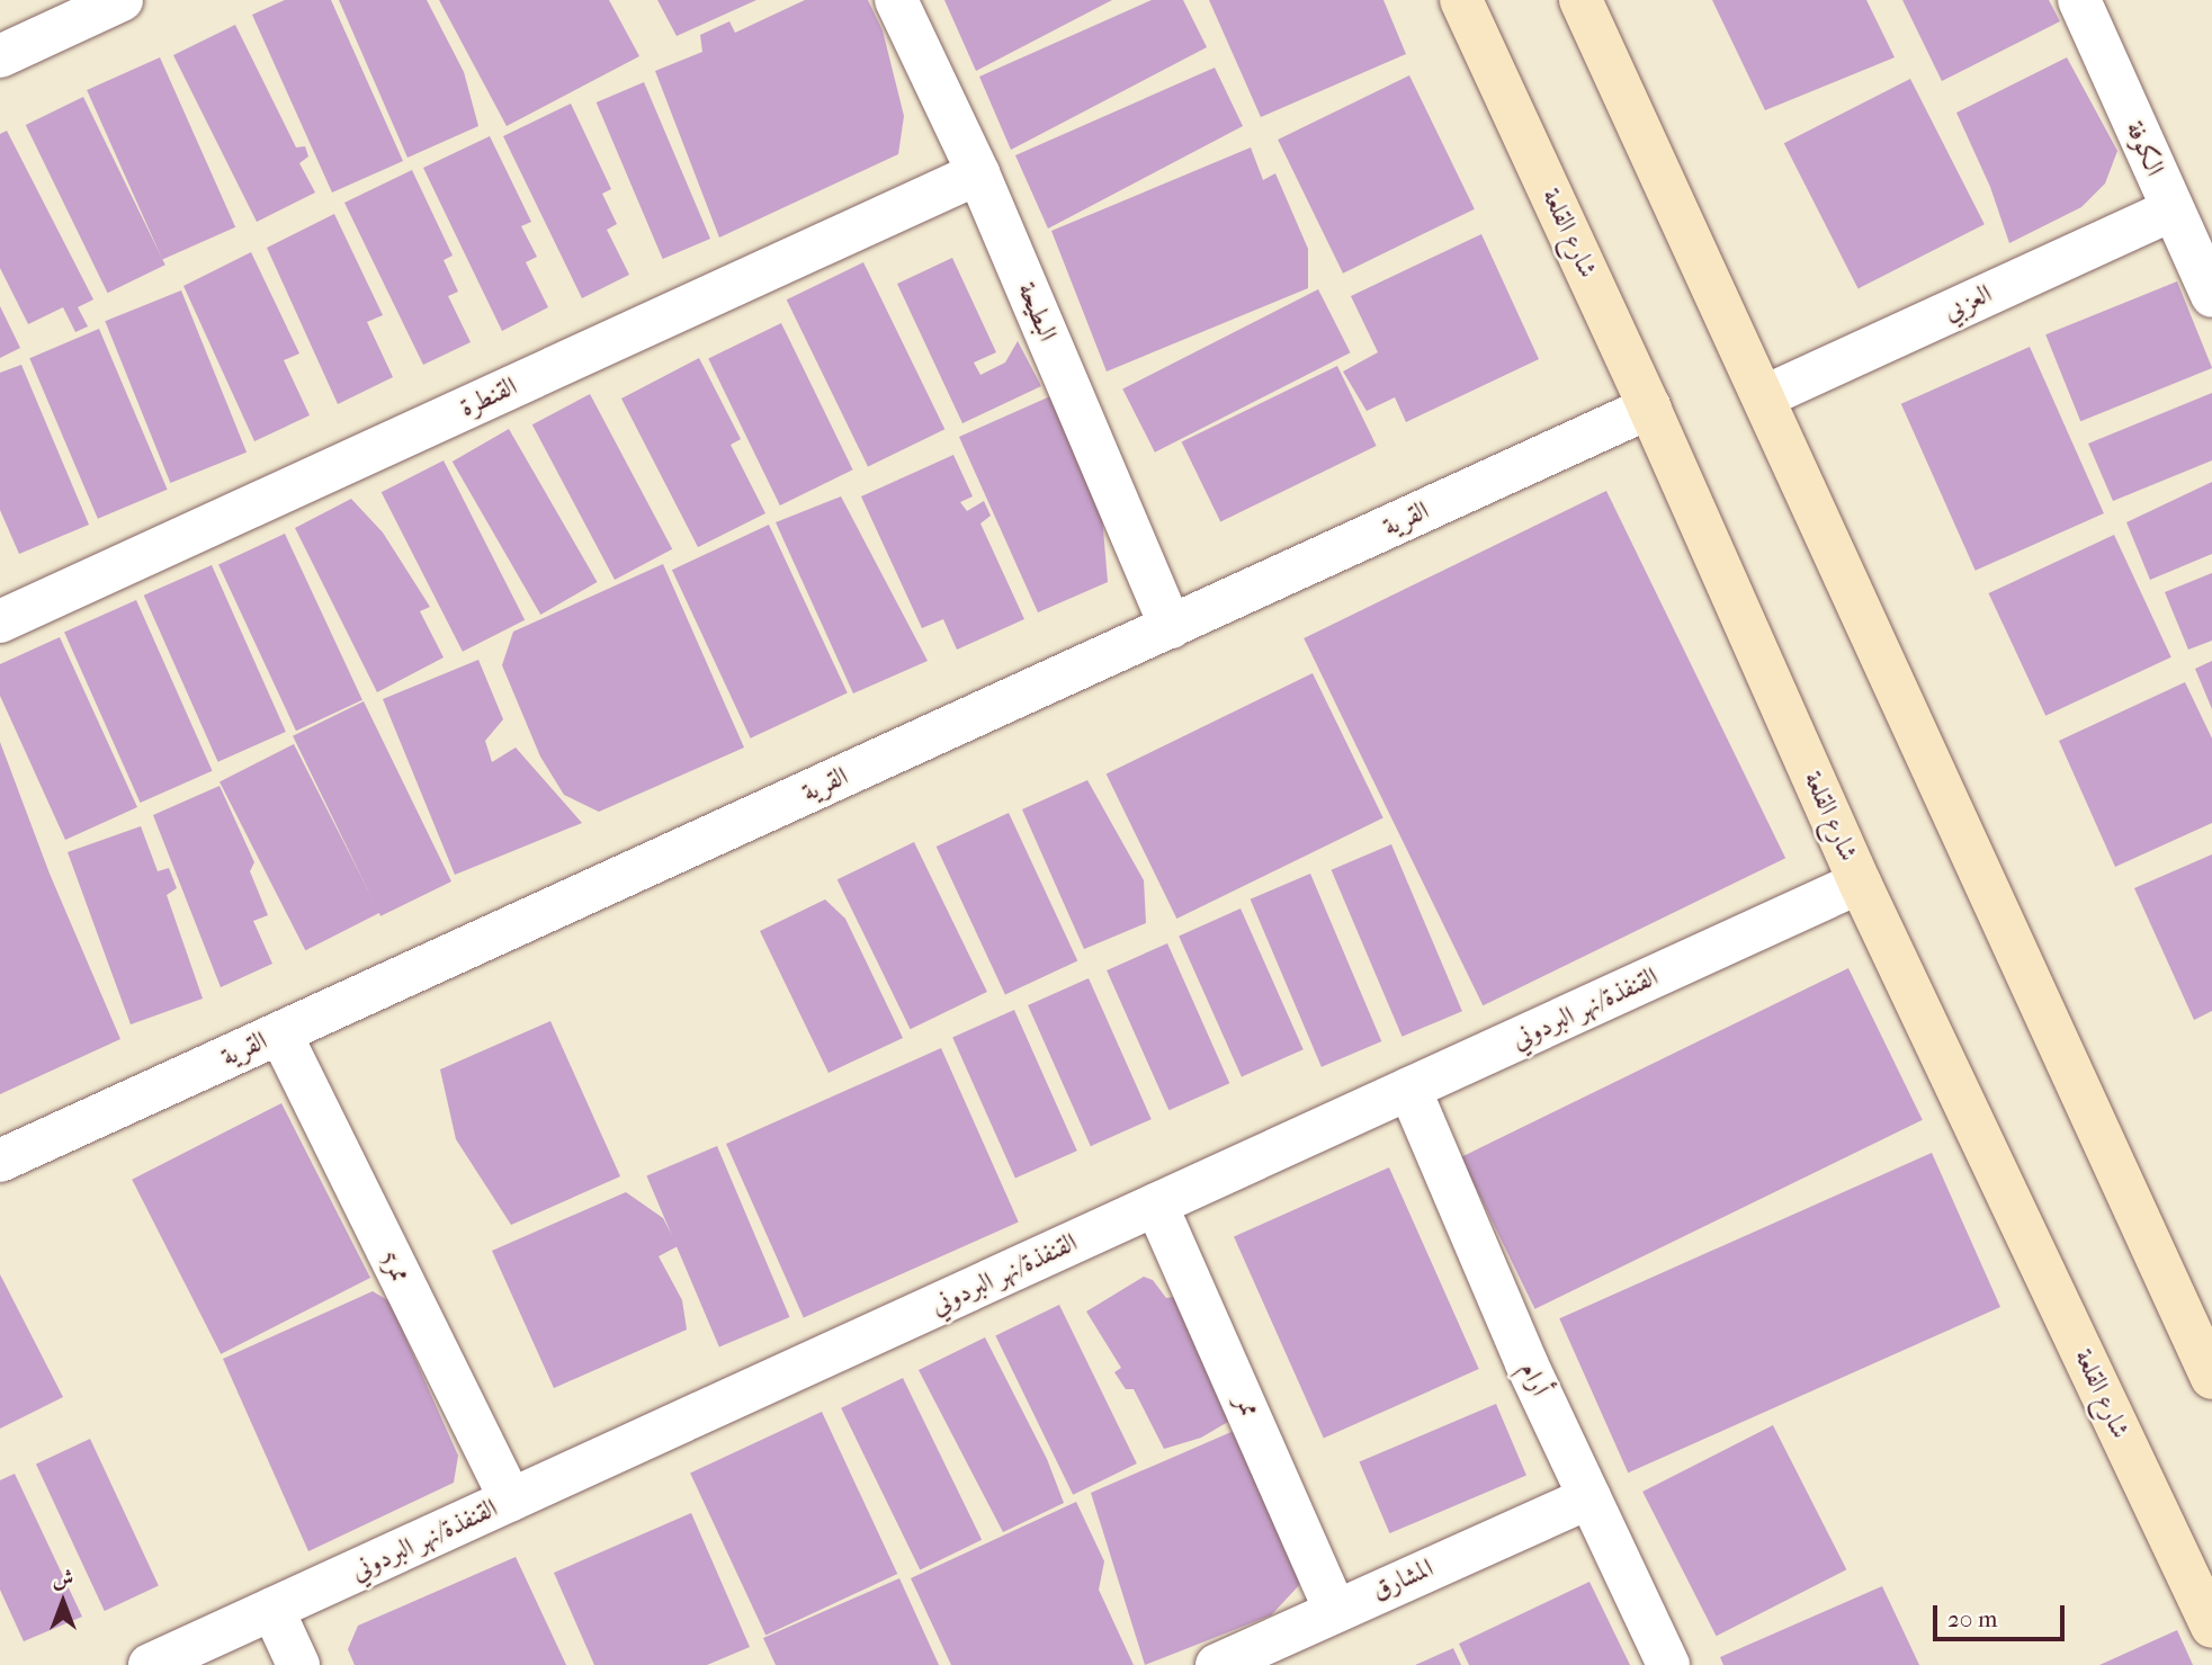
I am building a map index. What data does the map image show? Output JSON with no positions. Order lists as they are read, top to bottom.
{
  "streets": {
    "street": [
      "الكوفة",
      "شارع القلعة",
      "العزبي",
      "البطيحة",
      "القنطرة",
      "القرية",
      "القنفذة/نهر البردوني",
      "ممر5",
      "أرام",
      "ممر",
      "المشارق"
    ]
  },
  "crossings": [
    ["الكوفة", "العزبي"],
    ["شارع القلعة", "القرية"],
    ["شارع القلعة", "القنفذة/نهر البردوني"],
    ["البطيحة", "القنطرة"],
    ["البطيحة", "القرية"],
    ["القرية", "ممر5"],
    ["القنفذة/نهر البردوني", "ممر5"],
    ["القنفذة/نهر البردوني", "أرام"],
    ["القنفذة/نهر البردوني", "ممر"],
    ["أرام", "المشارق"],
    ["ممر", "المشارق"]
  ],
  "scale_bar": "20 m",
  "north": "top"
}
